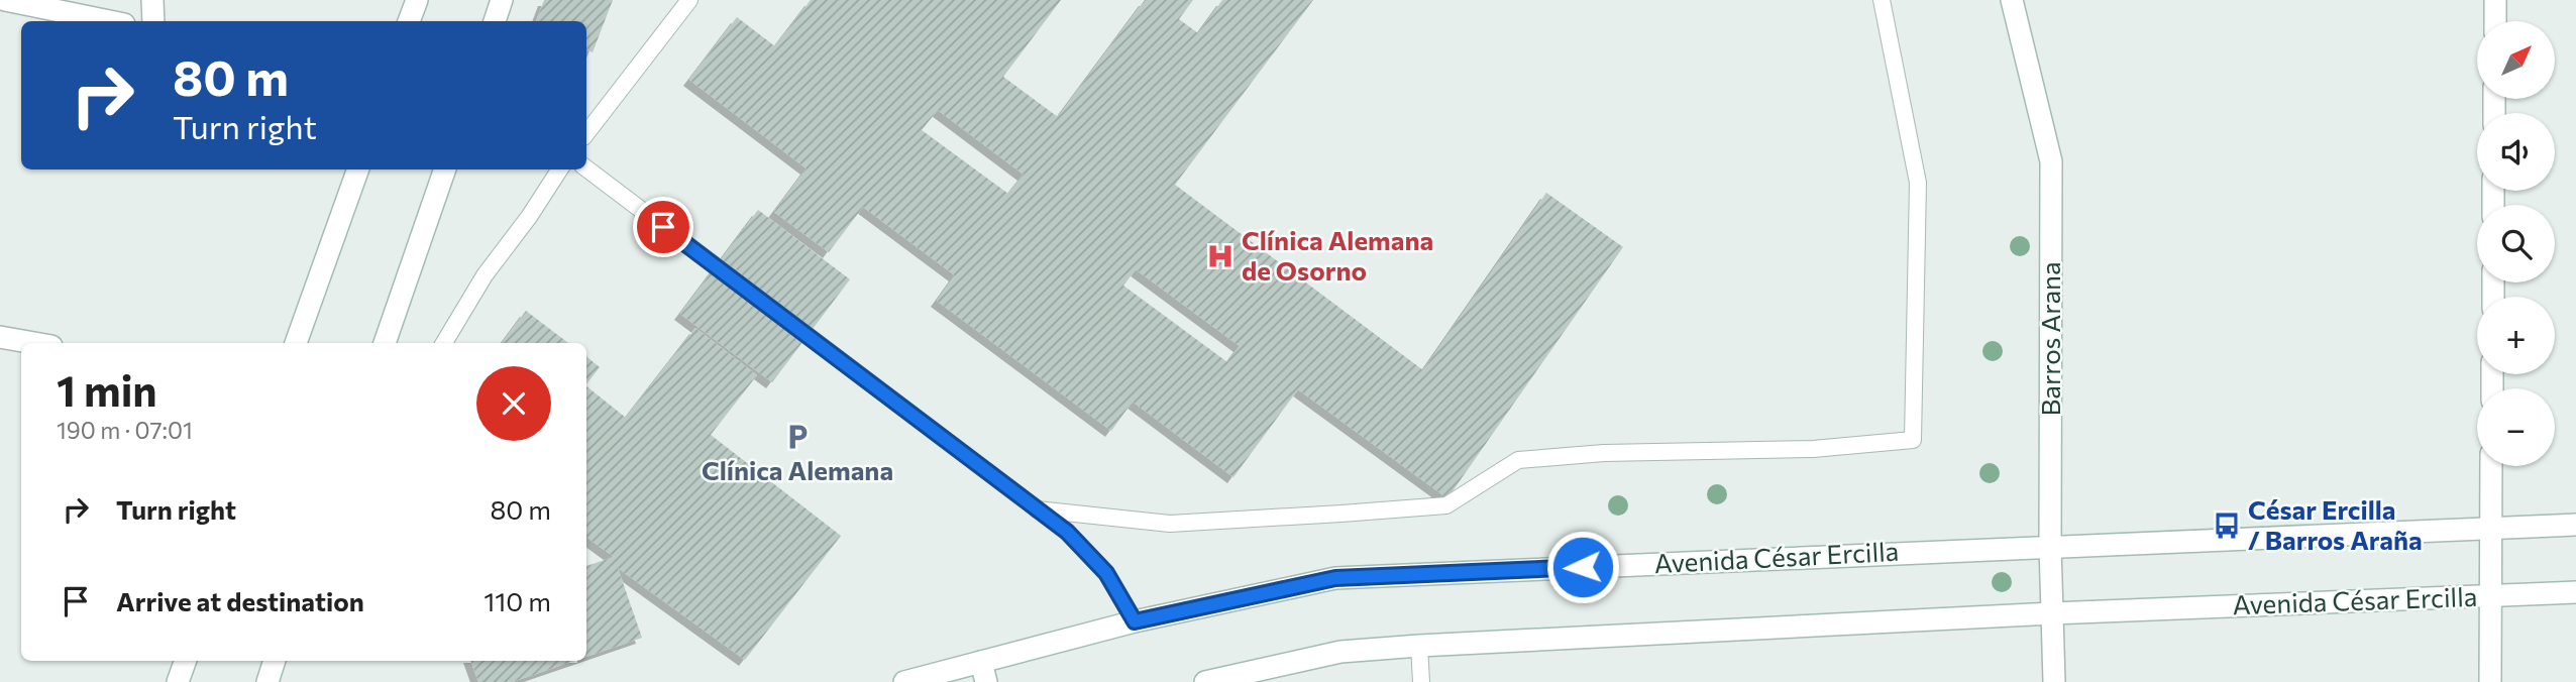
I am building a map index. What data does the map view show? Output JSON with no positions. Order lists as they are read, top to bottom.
{
  "streets": {
    "main road": ["Barros Arana", "Avenida César Ercilla"]
  },
  "crossings": [
    ["Barros Arana", "Avenida César Ercilla"]
  ],
  "places": {
    "hospital": ["Clínica Alemana de Osorno"],
    "parking": ["Clínica Alemana"],
    "bus stop": ["César Ercilla / Barros Araña"]
  },
  "north": "top right",
  "page": {
    "map_buttons": ["+", "−"],
    "turn": ["80 m", "Turn right"],
    "heading": ["1 min", "190 m · 07:01"],
    "list": [
      {
        "name": "Turn right",
        "value": "80 m"
      },
      {
        "name": "Arrive at destination",
        "value": "110 m"
      }
    ]
  }
}
